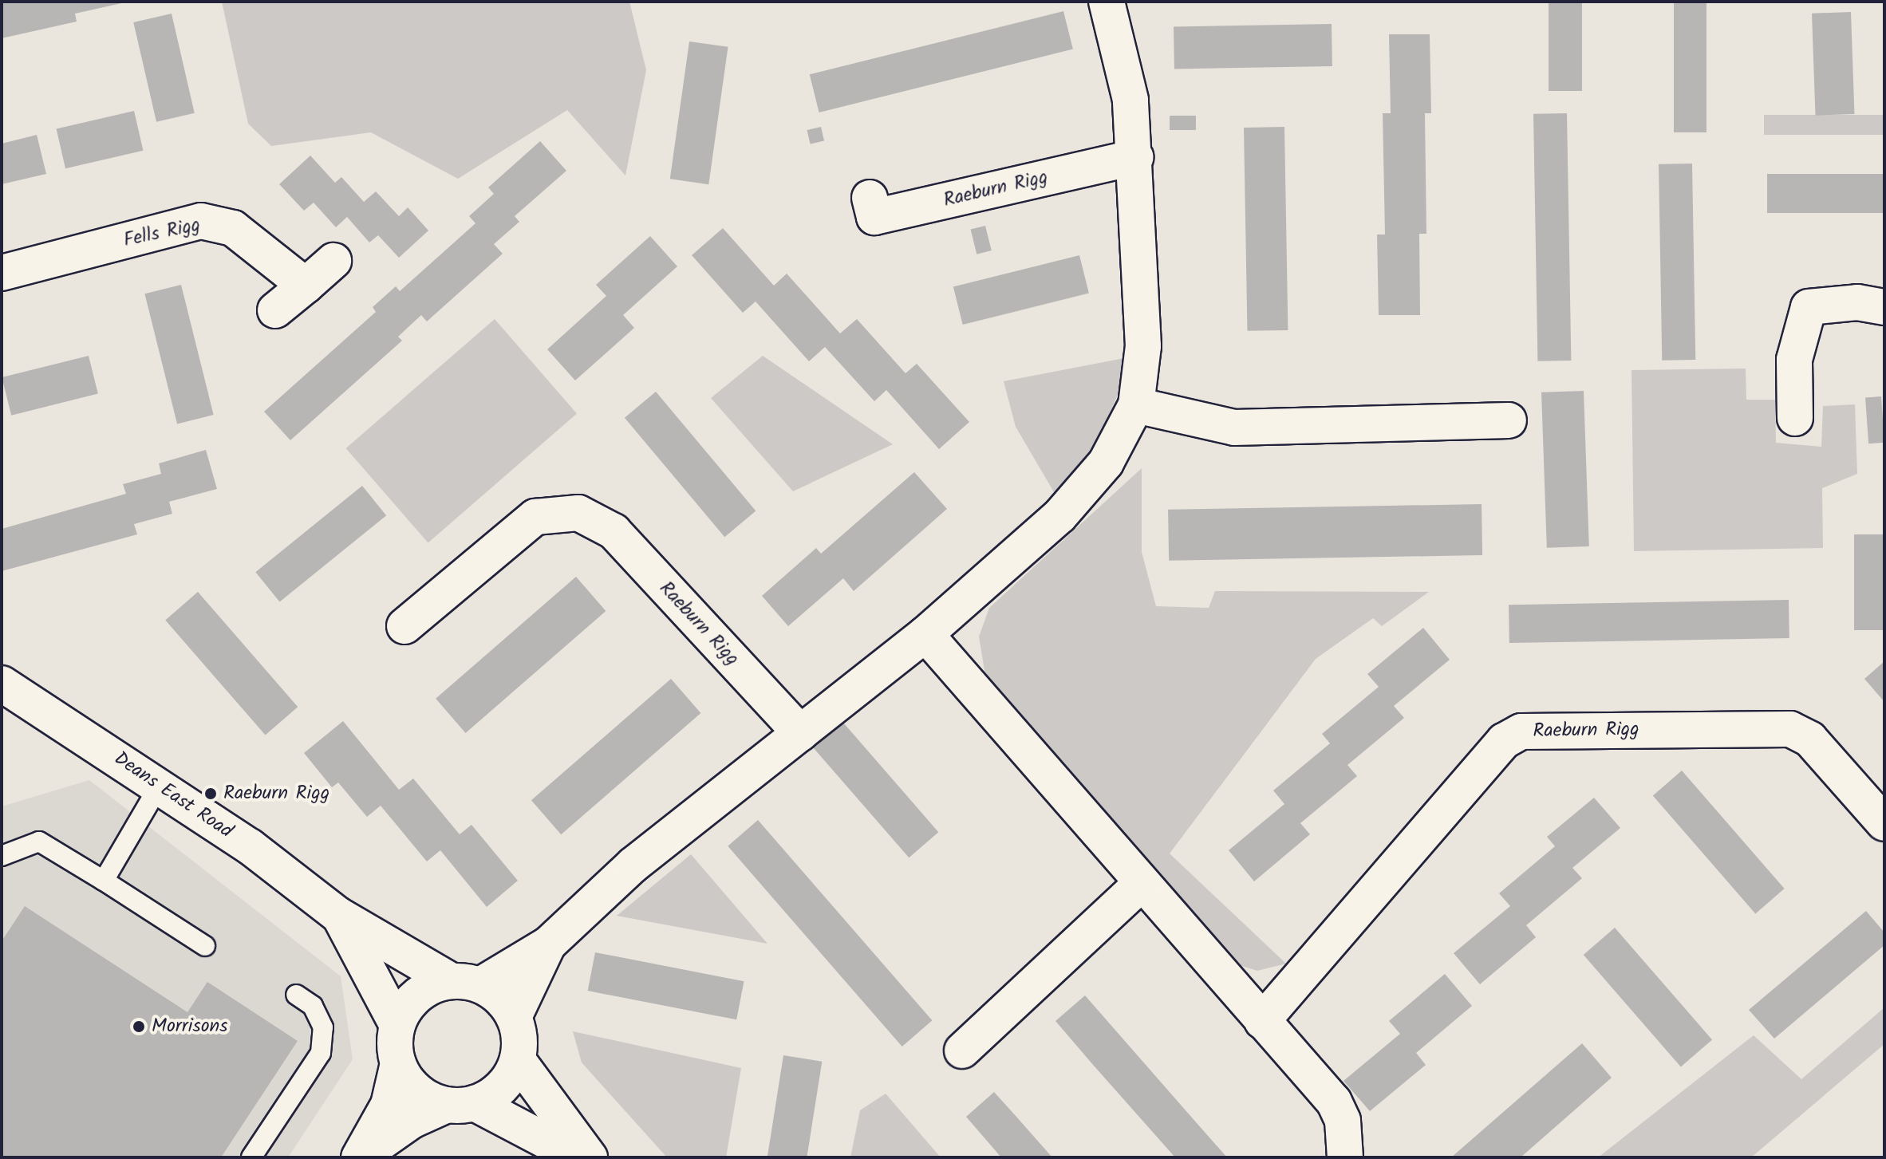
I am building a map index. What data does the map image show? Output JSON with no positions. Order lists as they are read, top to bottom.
{
  "streets": {
    "street": ["Raeburn Rigg", "Fells Rigg", "Deans East Road"]
  },
  "places": ["Raeburn Rigg", "Morrisons"]
}
